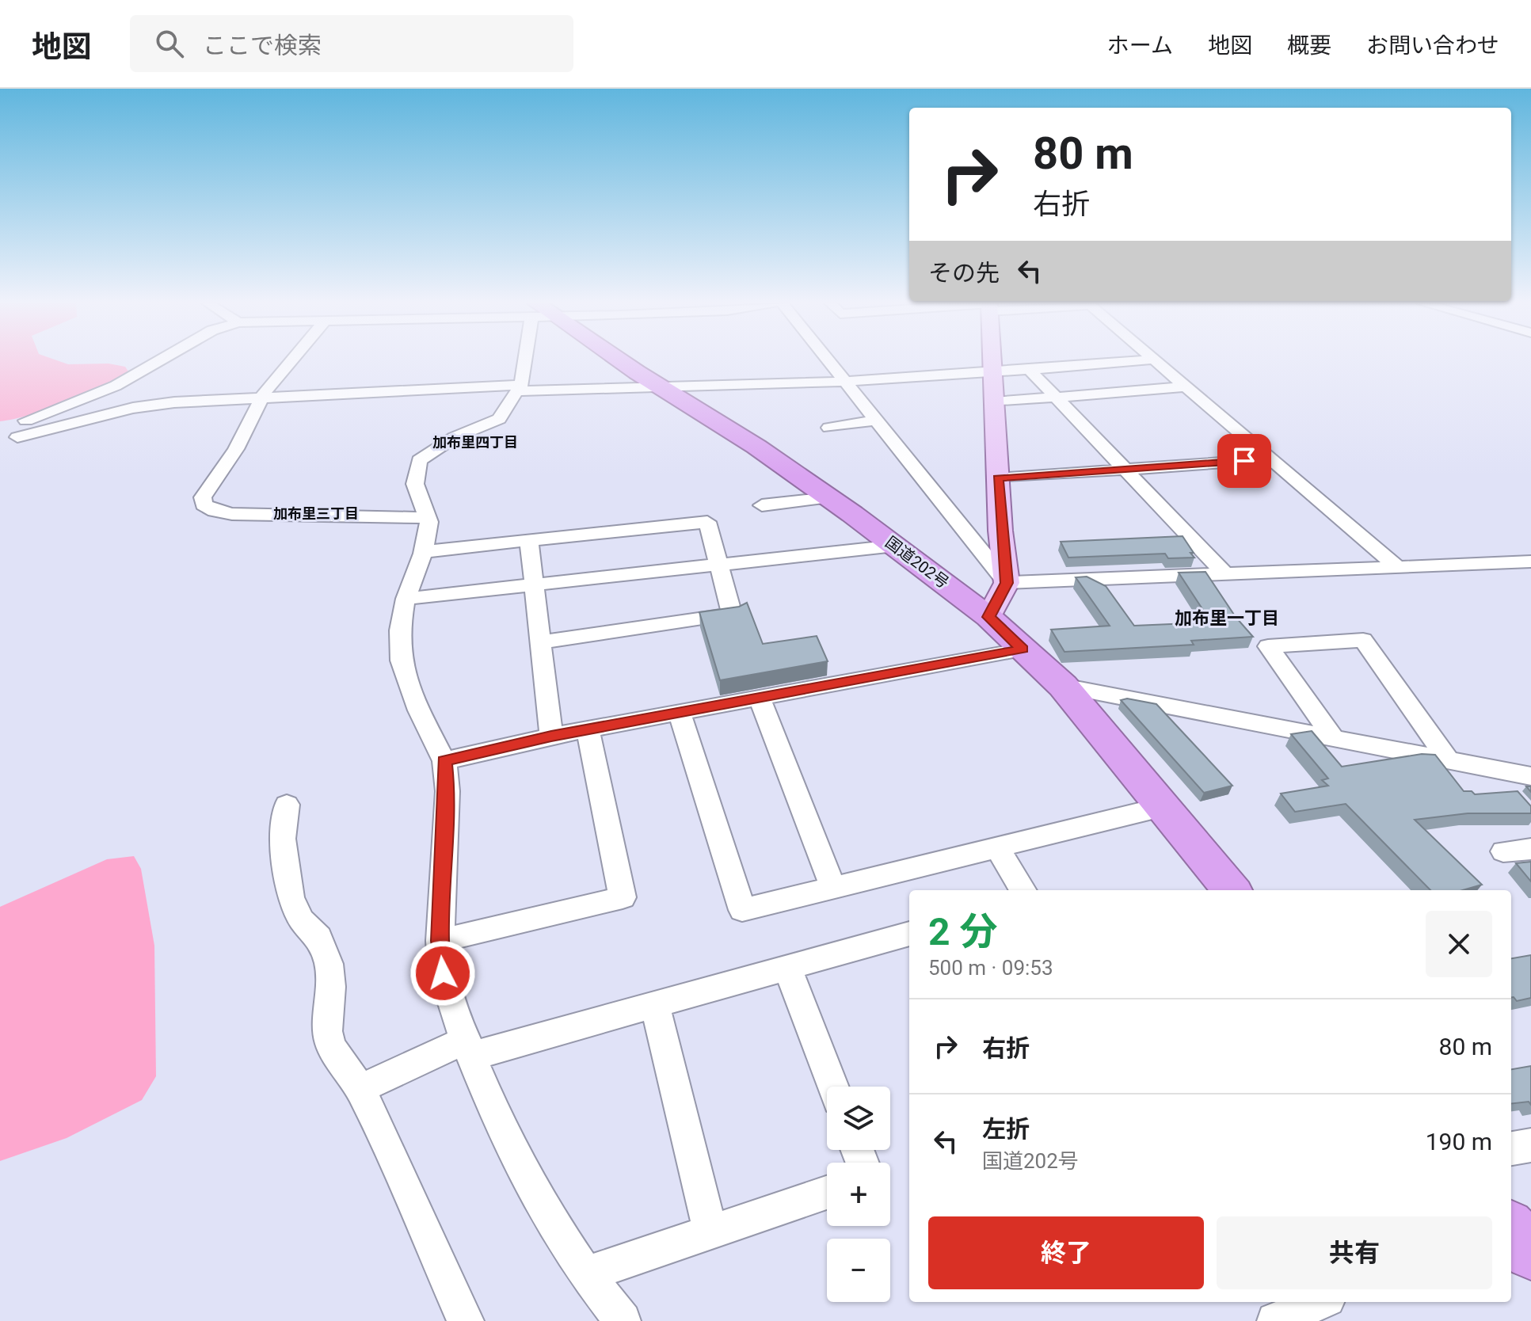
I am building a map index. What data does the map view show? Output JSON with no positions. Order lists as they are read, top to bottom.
{
  "streets": {
    "highway": ["国道202号"]
  },
  "districts": ["加布里四丁目", "加布里三丁目", "加布里一丁目"],
  "page": {
    "header": "地図",
    "search": "ここで検索",
    "nav": [
      "ホーム",
      "地図",
      "概要",
      "お問い合わせ"
    ],
    "turn": ["80 m", "右折"],
    "then": "その先",
    "heading": ["2 分", "500 m · 09:53"],
    "list": [
      {
        "name": "右折",
        "value": "80 m"
      },
      {
        "name": "左折",
        "note": "国道202号",
        "value": "190 m"
      }
    ],
    "map_buttons": ["+", "−"],
    "buttons": ["終了", "共有"]
  }
}
